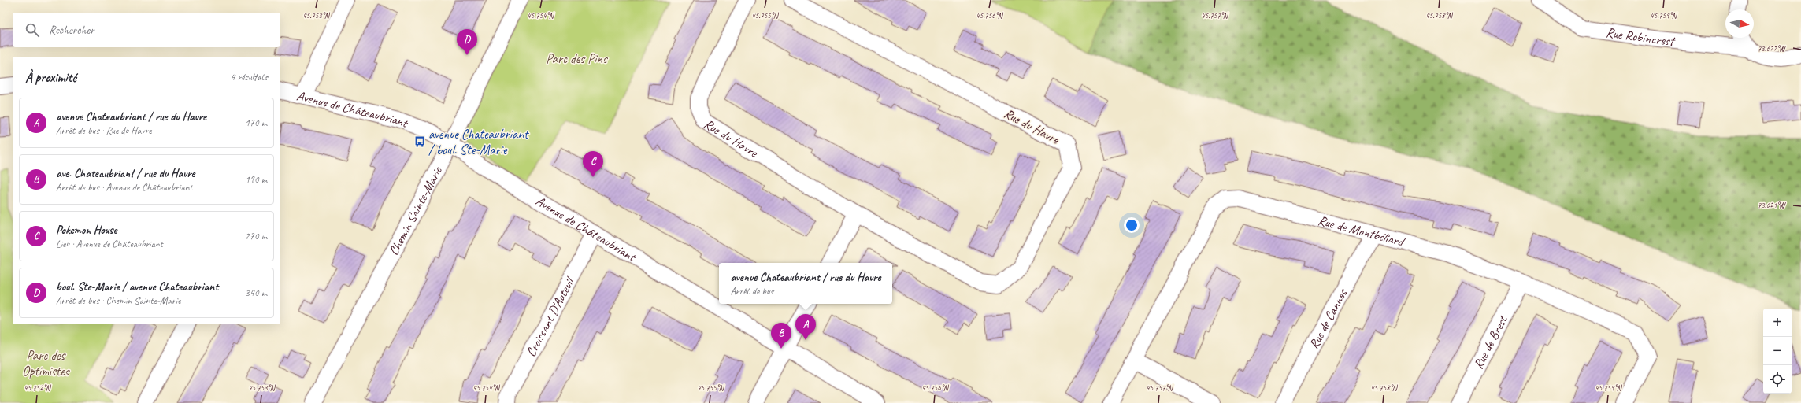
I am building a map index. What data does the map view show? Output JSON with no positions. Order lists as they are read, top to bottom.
{
  "streets": {
    "street": [
      "Rue Robincrest",
      "Avenue de Châteaubriant",
      "Rue du Havre",
      "Chemin Sainte-Marie",
      "Rue de Montbéliard",
      "Croissant D'Auteuil",
      "Rue de Cannes",
      "Rue de Brest"
    ]
  },
  "crossings": [
    ["Avenue de Châteaubriant", "Chemin Sainte-Marie"],
    ["Avenue de Châteaubriant", "Croissant D'Auteuil"],
    ["Rue de Montbéliard", "Rue de Cannes"],
    ["Rue de Montbéliard", "Rue de Brest"]
  ],
  "parks": ["Parc des Pins", "Parc des Optimistes"],
  "places": {
    "bus stop": ["avenue Chateaubriant / boul. Ste-Marie"]
  },
  "north": "right",
  "page": {
    "search": "Rechercher",
    "pins": [
      "D",
      "C",
      "A",
      "B"
    ],
    "heading": ["À proximité", "4 résultats"],
    "list": [
      {
        "mark": "A",
        "name": "avenue Chateaubriant / rue du Havre",
        "note": "Arrêt de bus · Rue du Havre",
        "value": "170 m"
      },
      {
        "mark": "B",
        "name": "ave. Chateaubriant / rue du Havre",
        "note": "Arrêt de bus · Avenue de Châteaubriant",
        "value": "190 m"
      },
      {
        "mark": "C",
        "name": "Pokemon House",
        "note": "Lieu · Avenue de Châteaubriant",
        "value": "270 m"
      },
      {
        "mark": "D",
        "name": "boul. Ste-Marie / avenue Chateaubriant",
        "note": "Arrêt de bus · Chemin Sainte-Marie",
        "value": "340 m"
      }
    ],
    "popup": ["avenue Chateaubriant / rue du Havre", "Arrêt de bus"],
    "map_buttons": ["+", "−"]
  },
  "coordinates": [
    "45.753°N",
    "45.754°N",
    "45.755°N",
    "45.756°N",
    "45.757°N",
    "45.758°N",
    "45.759°N",
    "73.622°W",
    "73.621°W",
    "45.752°N"
  ]
}
